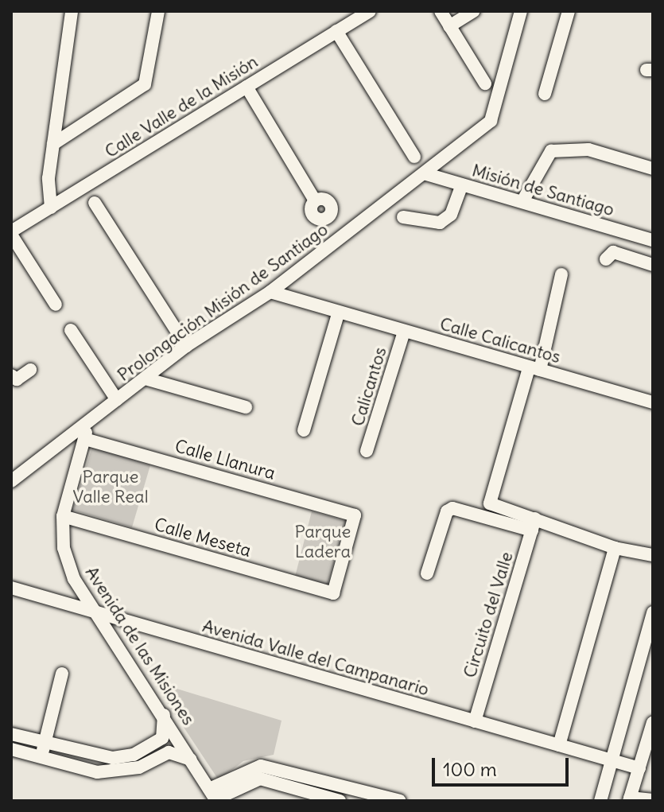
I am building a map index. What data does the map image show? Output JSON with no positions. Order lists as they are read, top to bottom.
{
  "streets": {
    "street": [
      "Calle Valle de la Misión",
      "Misión de Santiago",
      "Prolongación Misión de Santiago",
      "Calle Calicantos",
      "Calicantos",
      "Calle Llanura",
      "Calle Meseta",
      "Circuito del Valle",
      "Avenida de las Misiones",
      "Avenida Valle del Campanario"
    ]
  },
  "crossings": [
    ["Misión de Santiago", "Prolongación Misión de Santiago"],
    ["Prolongación Misión de Santiago", "Calle Calicantos"],
    ["Prolongación Misión de Santiago", "Calle Llanura"],
    ["Prolongación Misión de Santiago", "Avenida de las Misiones"],
    ["Calle Calicantos", "Calicantos"],
    ["Calle Llanura", "Calle Meseta"],
    ["Calle Llanura", "Avenida de las Misiones"],
    ["Calle Meseta", "Avenida de las Misiones"],
    ["Circuito del Valle", "Avenida Valle del Campanario"],
    ["Avenida de las Misiones", "Avenida Valle del Campanario"]
  ],
  "parks": ["Parque Valle Real", "Parque Ladera"],
  "scale_bar": "100 m"
}
